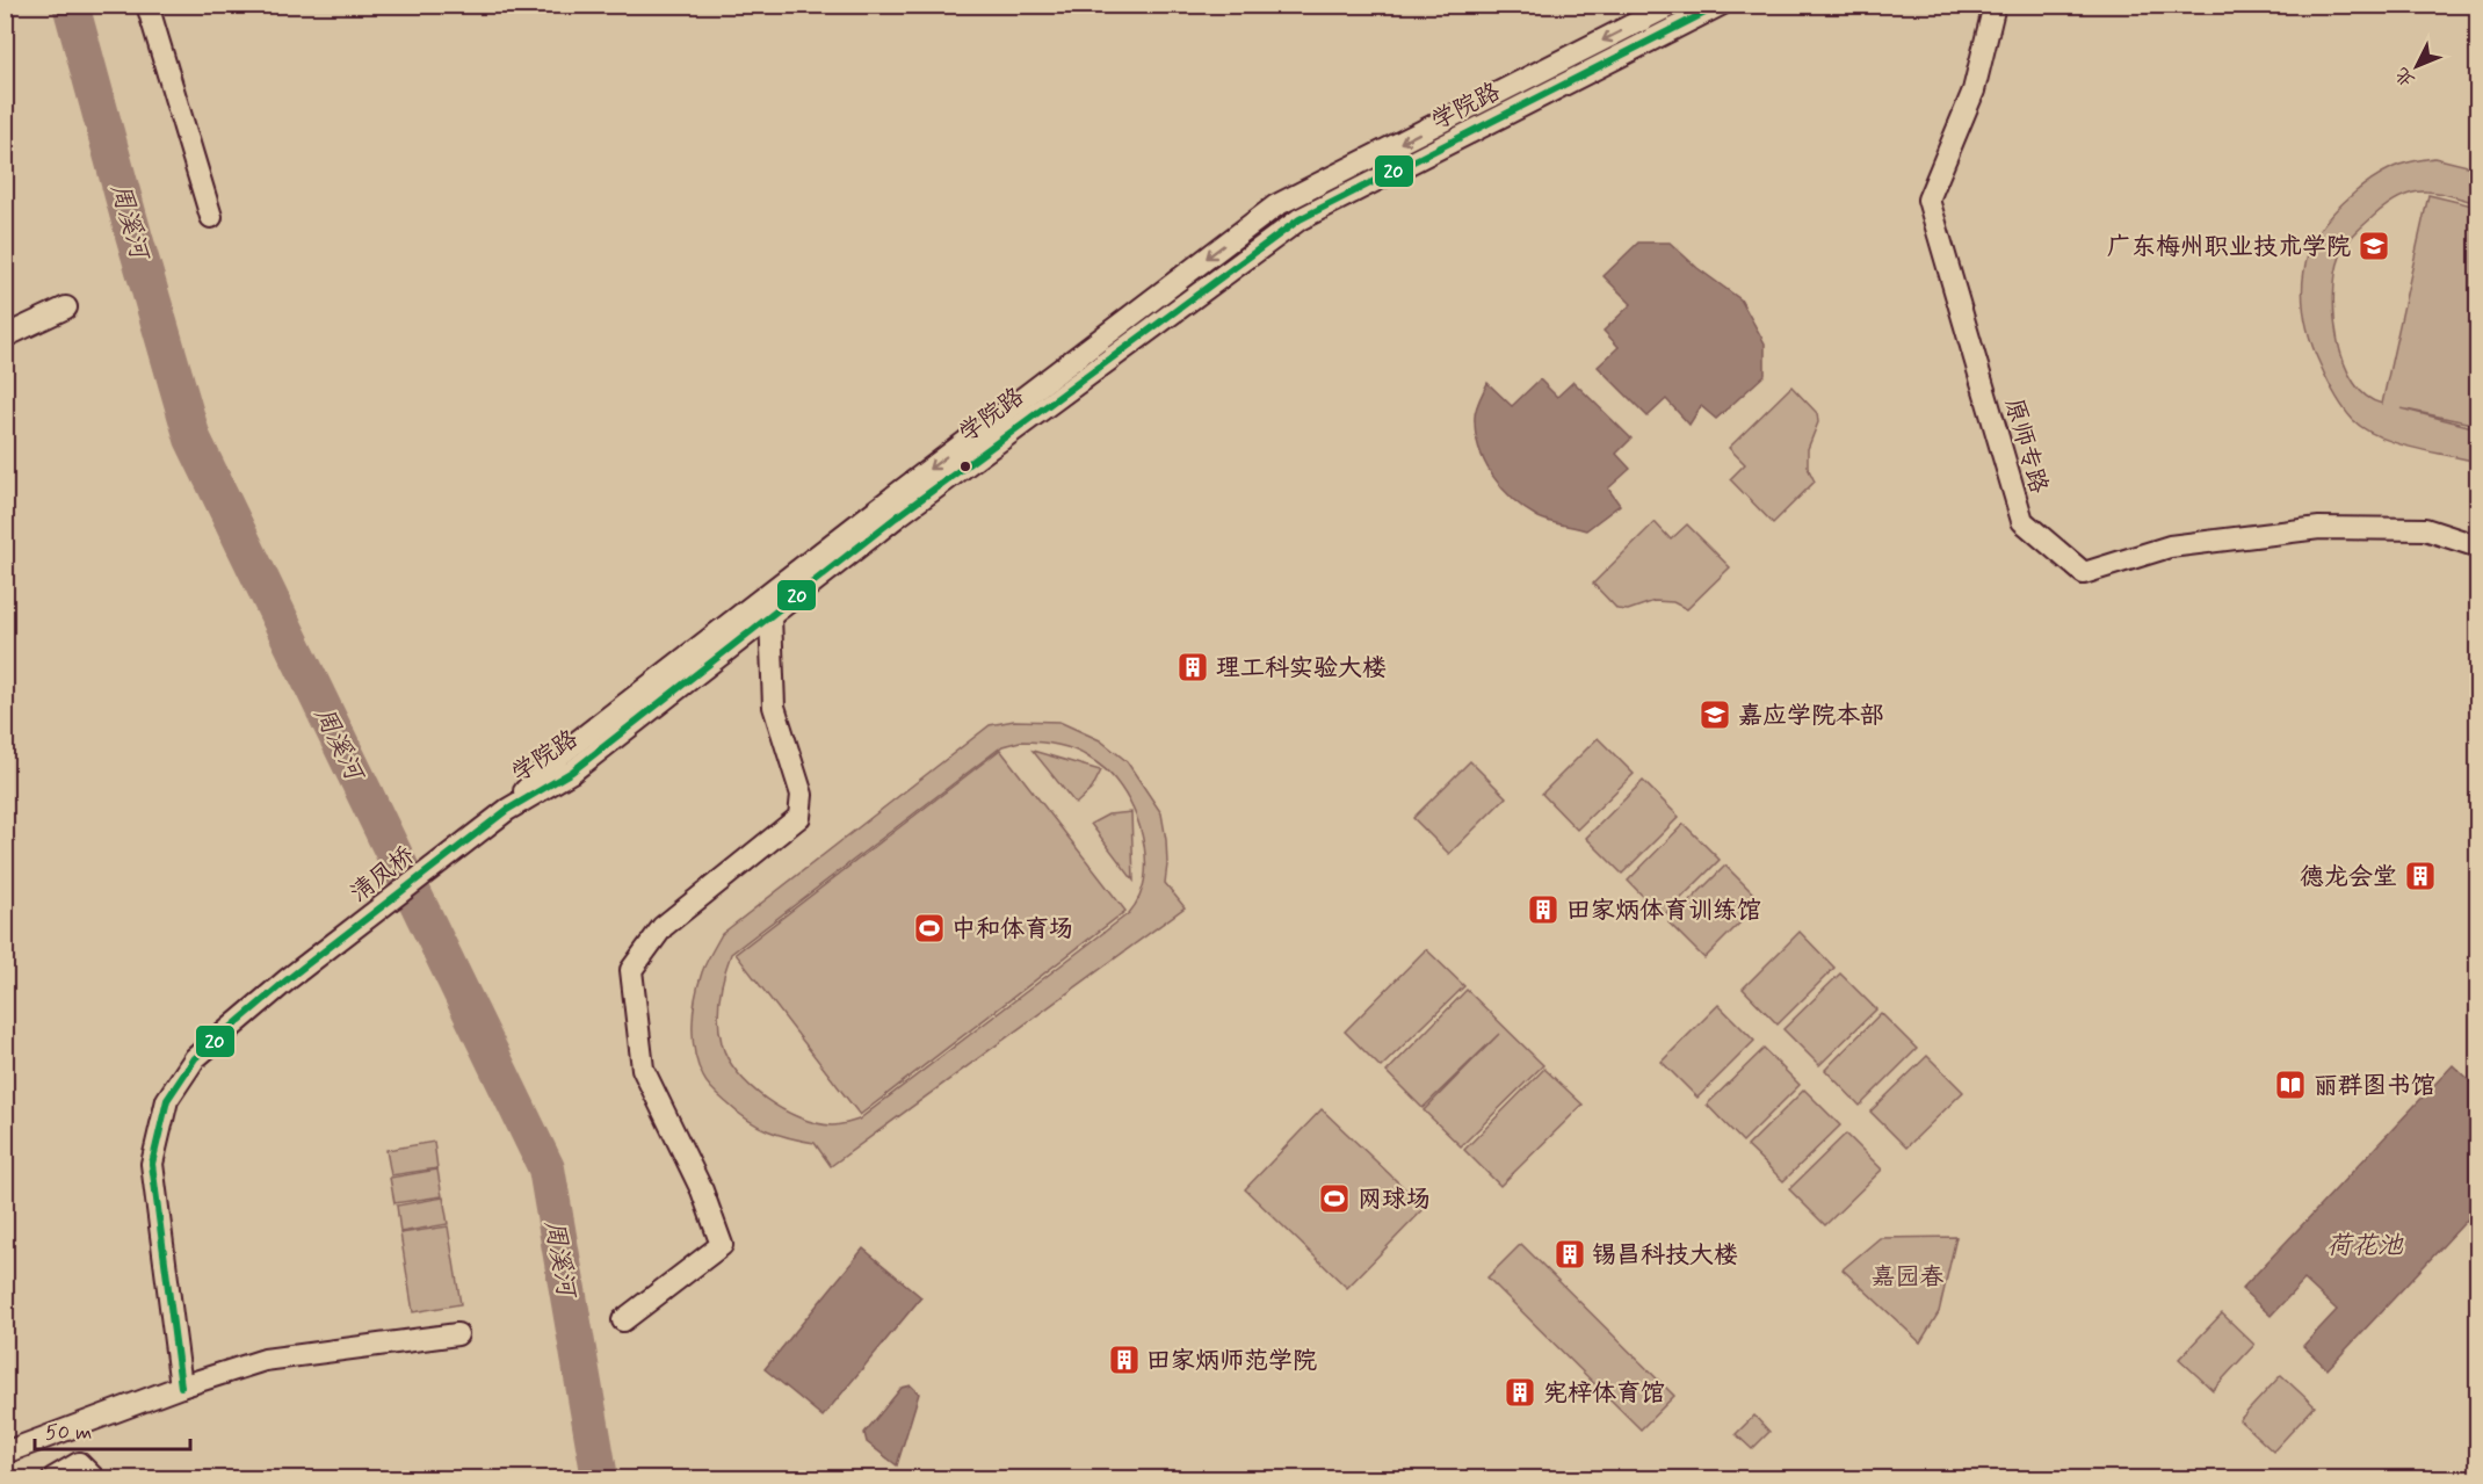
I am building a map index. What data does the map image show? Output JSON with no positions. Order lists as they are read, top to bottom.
{
  "streets": {
    "street": ["学院路", "原师专路", "清凤桥"]
  },
  "crossings": [
    ["学院路", "清凤桥"]
  ],
  "water": ["周溪河", "荷花池"],
  "parks": ["嘉园春"],
  "places": {
    "school or university": ["广东梅州职业技术学院", "嘉应学院本部"],
    "building": [
      "理工科实验大楼",
      "德龙会堂",
      "田家炳体育训练馆",
      "锡昌科技大楼",
      "田家炳师范学院",
      "宪梓体育馆"
    ],
    "sports": ["中和体育场", "网球场"],
    "library": ["丽群图书馆"]
  },
  "lines": ["transit line 20"],
  "scale_bar": "50 m",
  "north": "bottom left"
}
